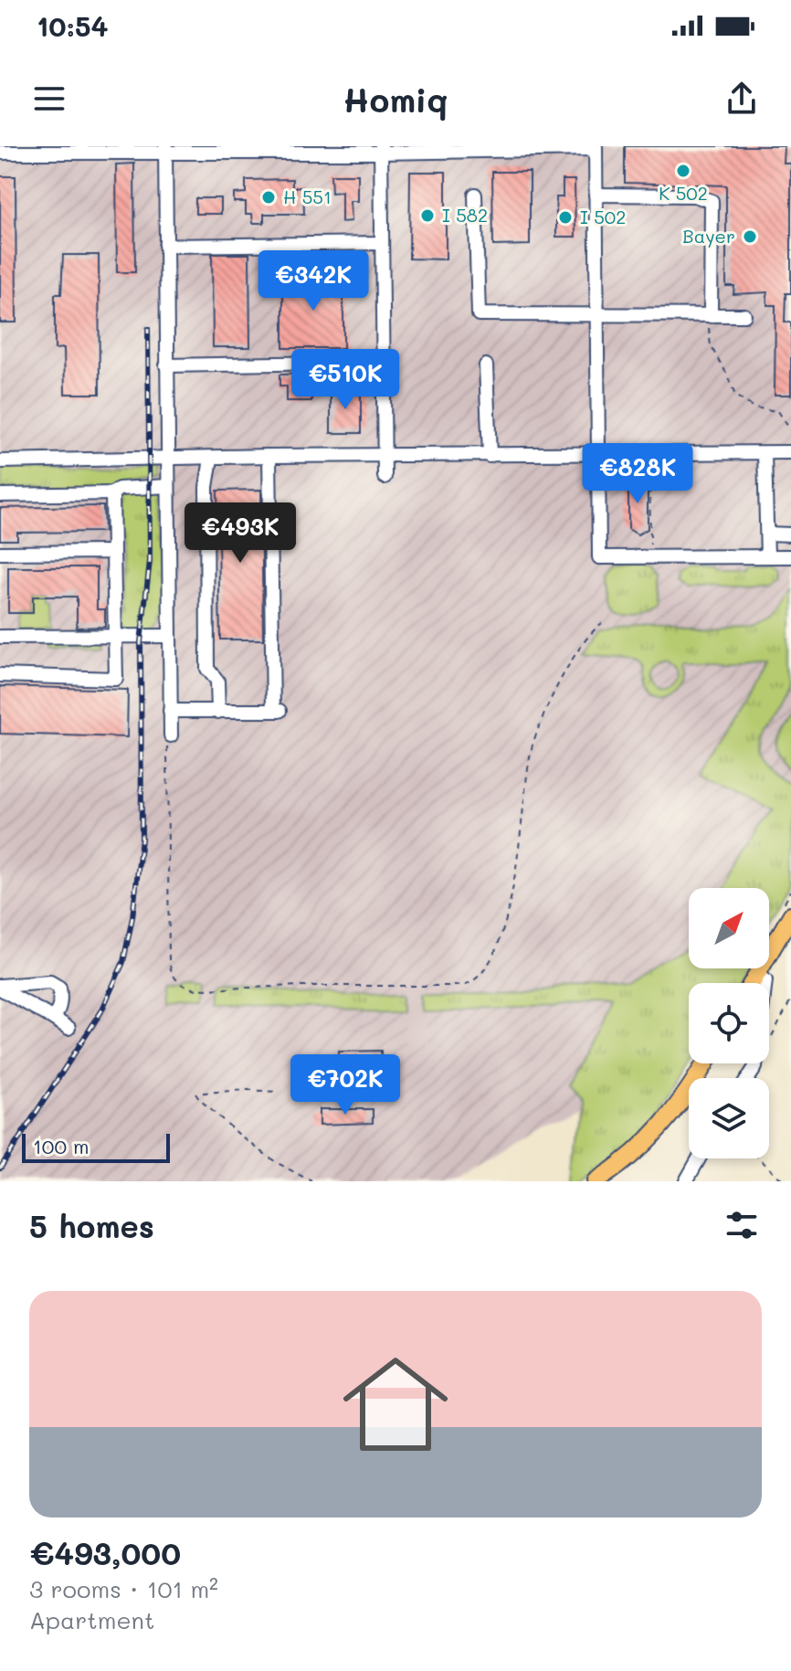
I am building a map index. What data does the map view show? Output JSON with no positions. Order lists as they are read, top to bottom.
{
  "places": [
    "K 502",
    "H 551",
    "I 582",
    "I 502",
    "Bayer"
  ],
  "scale_bar": "100 m",
  "north": "top right",
  "page": {
    "status": "10:54",
    "header": "Homiq",
    "price": [
      "€342K",
      "€510K",
      "€828K",
      "€493K",
      "€702K"
    ],
    "scale": "100 m",
    "heading": "5 homes",
    "list": [
      {
        "name": "€493,000",
        "note": "3 rooms · 101 m² · Apartment"
      }
    ]
  }
}
